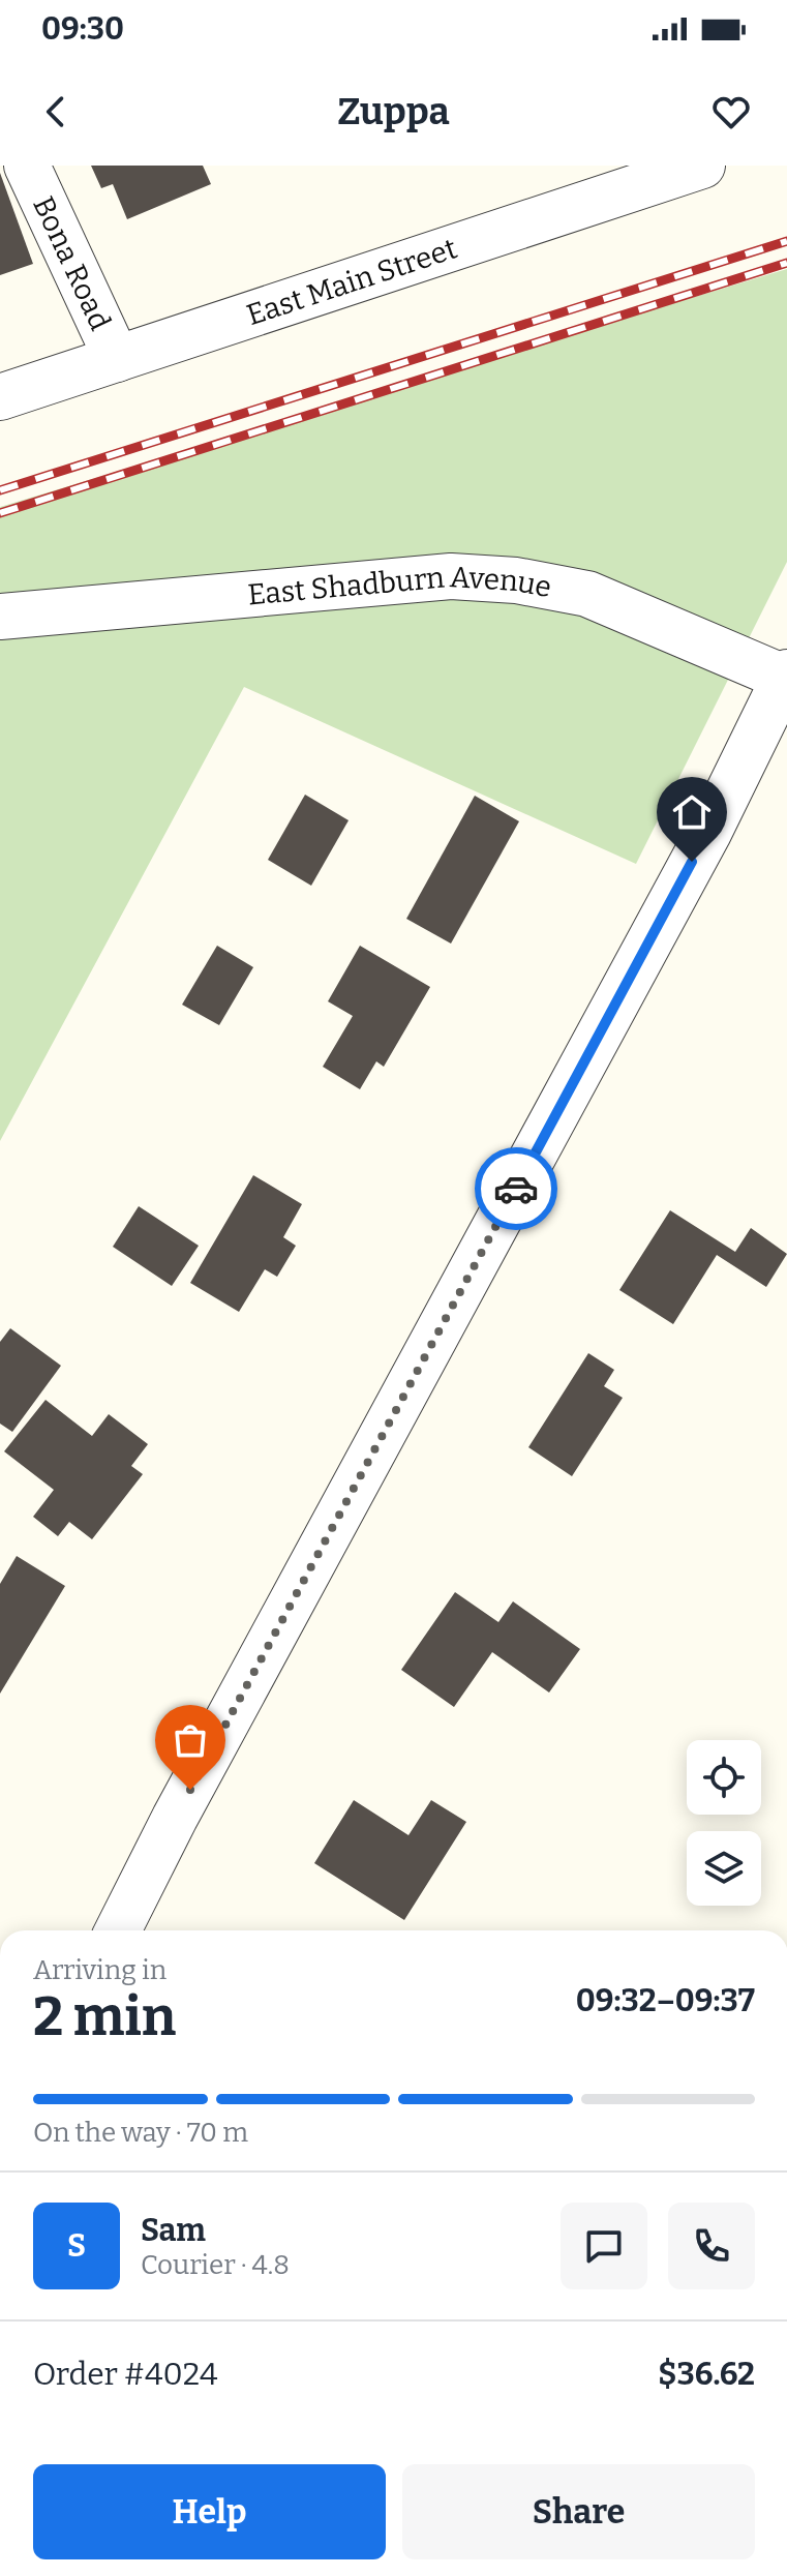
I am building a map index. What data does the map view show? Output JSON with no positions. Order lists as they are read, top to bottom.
{
  "streets": {
    "street": ["Bona Road", "East Main Street", "East Shadburn Avenue"]
  },
  "crossings": [
    ["Bona Road", "East Main Street"]
  ],
  "page": {
    "status": "09:30",
    "header": "Zuppa",
    "heading": ["2 min", "Arriving in", "09:32–09:37"],
    "panel": [
      "Sam",
      "Courier · 4.8",
      "Order #4024",
      "$36.62"
    ],
    "bar": "On the way · 70 m",
    "round": "S",
    "buttons": ["Help", "Share"]
  }
}
